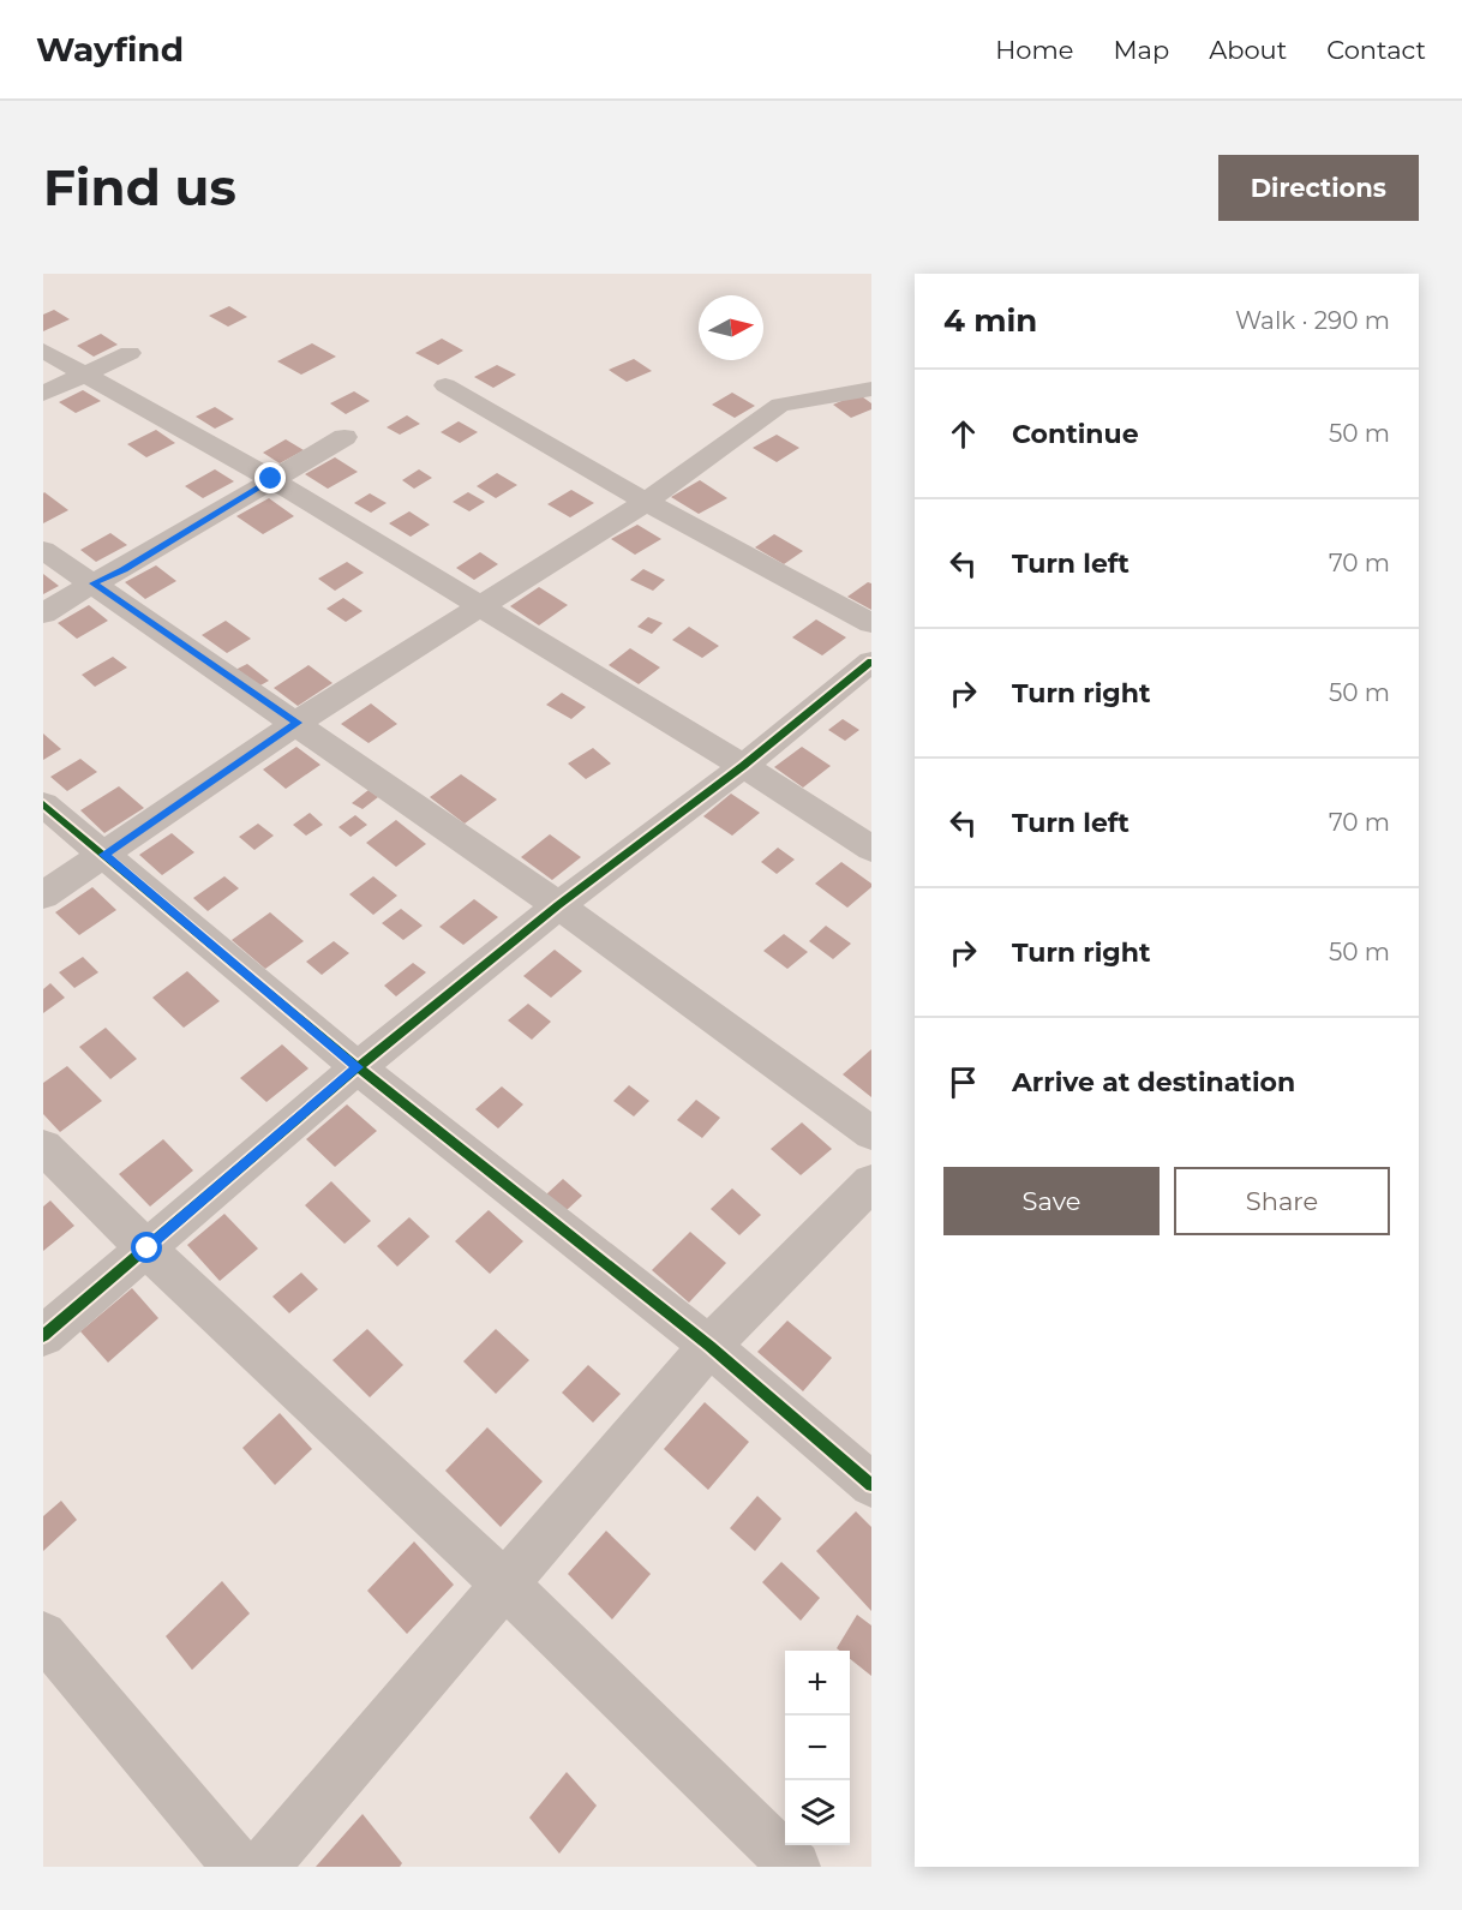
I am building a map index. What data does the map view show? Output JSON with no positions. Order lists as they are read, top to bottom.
{
  "north": "right",
  "page": {
    "header": "Wayfind",
    "nav": [
      "Home",
      "Map",
      "About",
      "Contact"
    ],
    "buttons": [
      "Directions",
      ["Save", "Share"]
    ],
    "title": "Find us",
    "heading": ["4 min", "Walk · 290 m"],
    "list": [
      ["Continue", "50 m"],
      ["Turn left", "70 m"],
      ["Turn right", "50 m"],
      ["Turn left", "70 m"],
      ["Turn right", "50 m"],
      "Arrive at destination"
    ],
    "map_buttons": ["+", "−"]
  }
}
